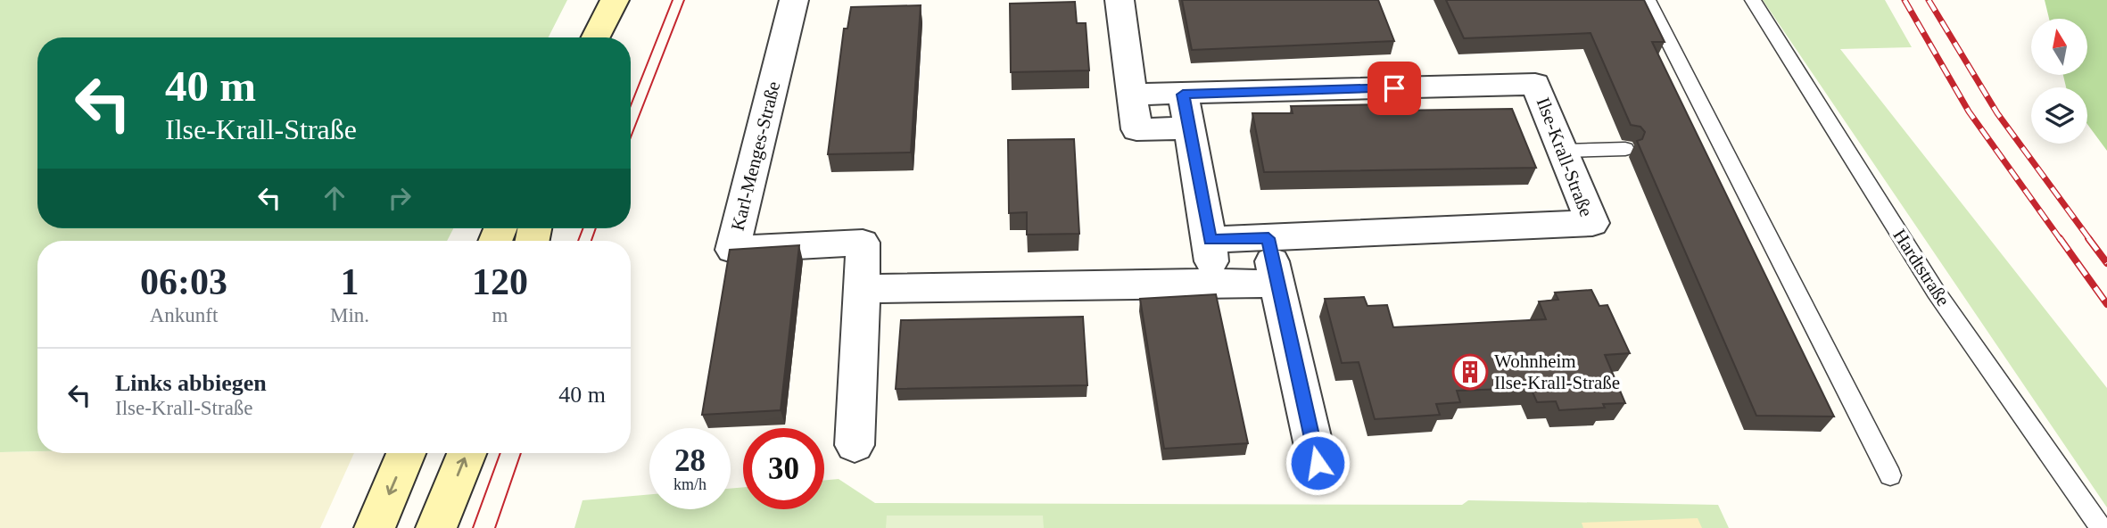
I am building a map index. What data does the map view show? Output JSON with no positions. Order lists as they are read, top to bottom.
{
  "streets": {
    "street": ["Karl-Menges-Straße", "Ilse-Krall-Straße"],
    "lane": ["Hardtstraße"]
  },
  "places": {
    "building": ["Wohnheim Ilse-Krall-Straße"]
  },
  "north": "top",
  "page": {
    "turn": ["40 m", "Ilse-Krall-Straße"],
    "eta": [
      "06:03",
      "Ankunft",
      "1",
      "Min.",
      "120",
      "m"
    ],
    "list": [
      {
        "name": "Links abbiegen",
        "note": "Ilse-Krall-Straße",
        "value": "40 m"
      }
    ],
    "speed": "28 km/h",
    "limit": "30"
  }
}
